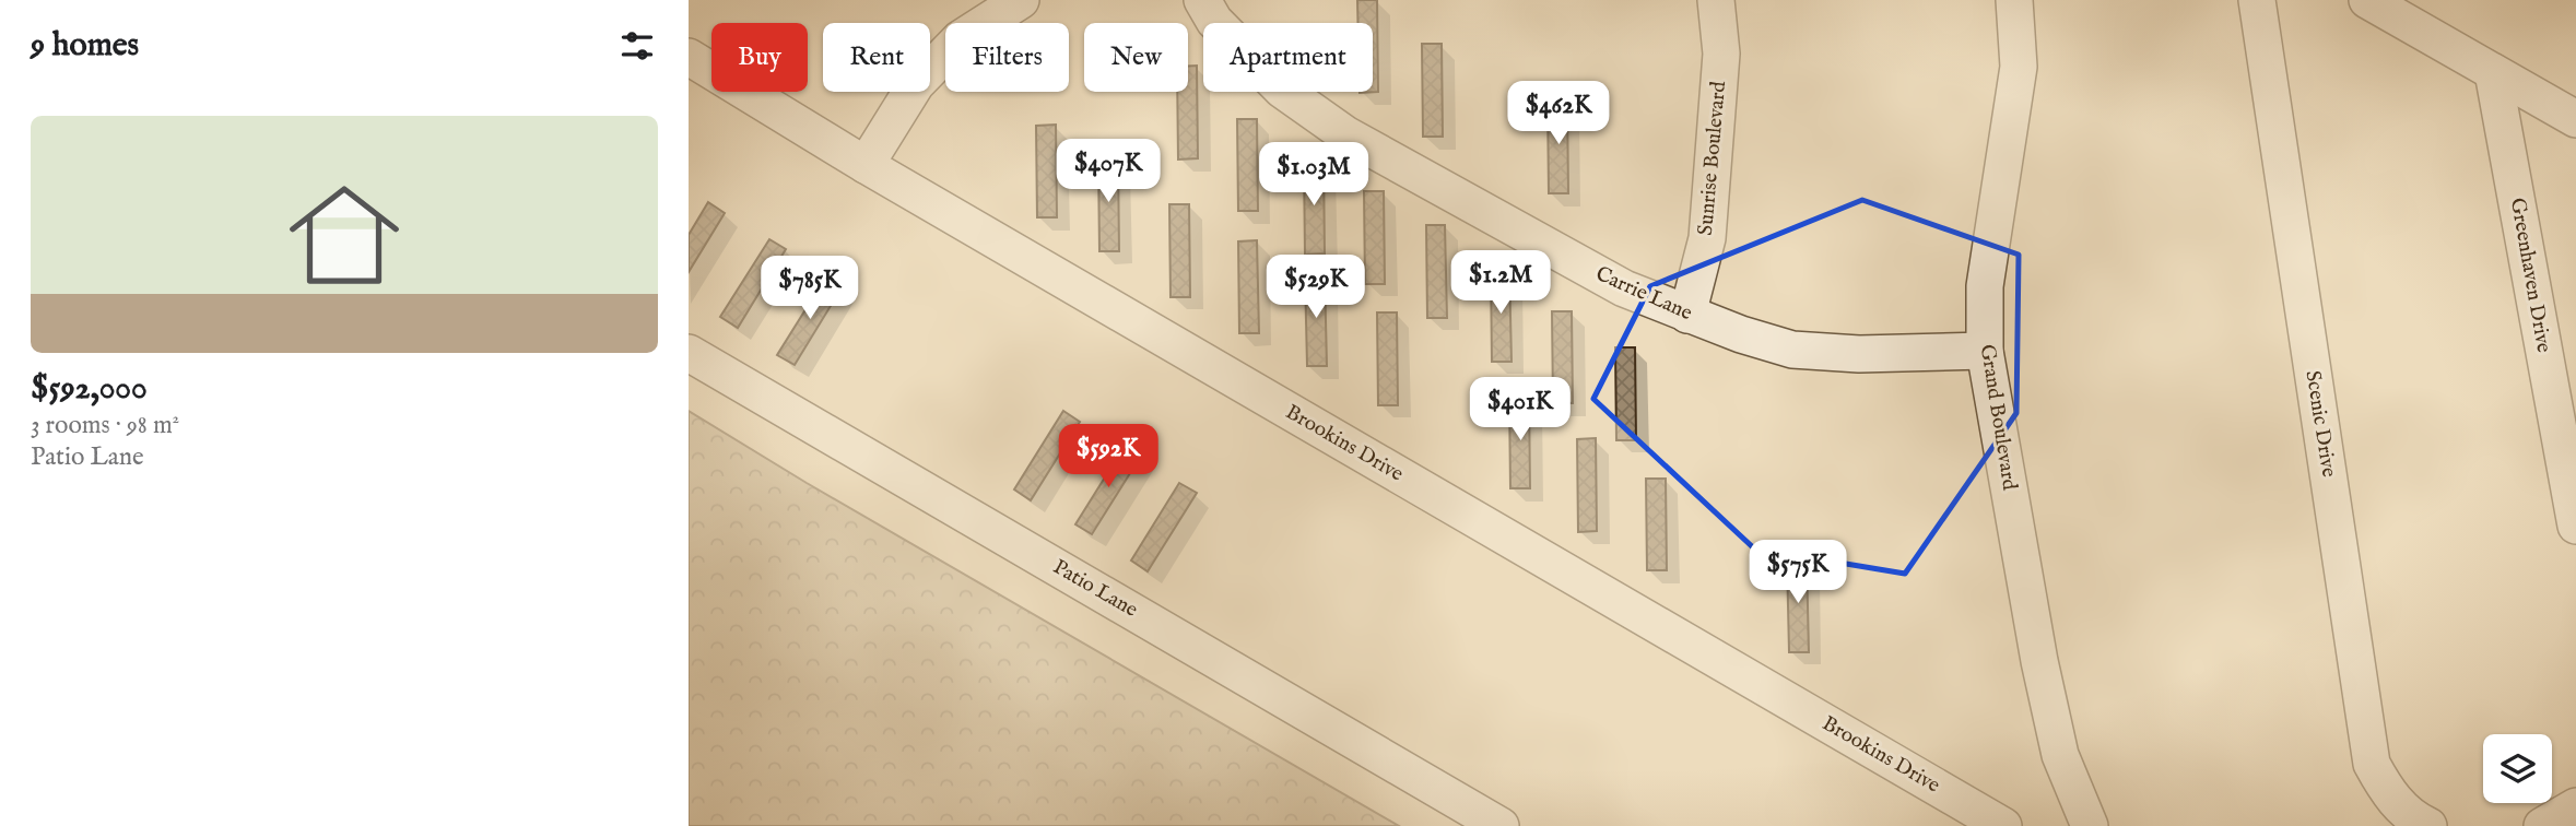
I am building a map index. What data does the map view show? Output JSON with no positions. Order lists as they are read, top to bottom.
{
  "streets": {
    "street": [
      "Sunrise Boulevard",
      "Greenhaven Drive",
      "Carrie Lane",
      "Grand Boulevard",
      "Scenic Drive",
      "Brookins Drive",
      "Patio Lane"
    ]
  },
  "crossings": [
    ["Sunrise Boulevard", "Carrie Lane"],
    ["Carrie Lane", "Grand Boulevard"]
  ],
  "page": {
    "heading": "9 homes",
    "chip": [
      "Buy",
      "Rent",
      "Filters",
      "New",
      "Apartment"
    ],
    "price": [
      "$462K",
      "$407K",
      "$1.03M",
      "$1.2M",
      "$529K",
      "$785K",
      "$401K",
      "$592K",
      "$575K"
    ],
    "list": [
      {
        "name": "$592,000",
        "note": "3 rooms · 98 m² · Patio Lane"
      }
    ]
  }
}
